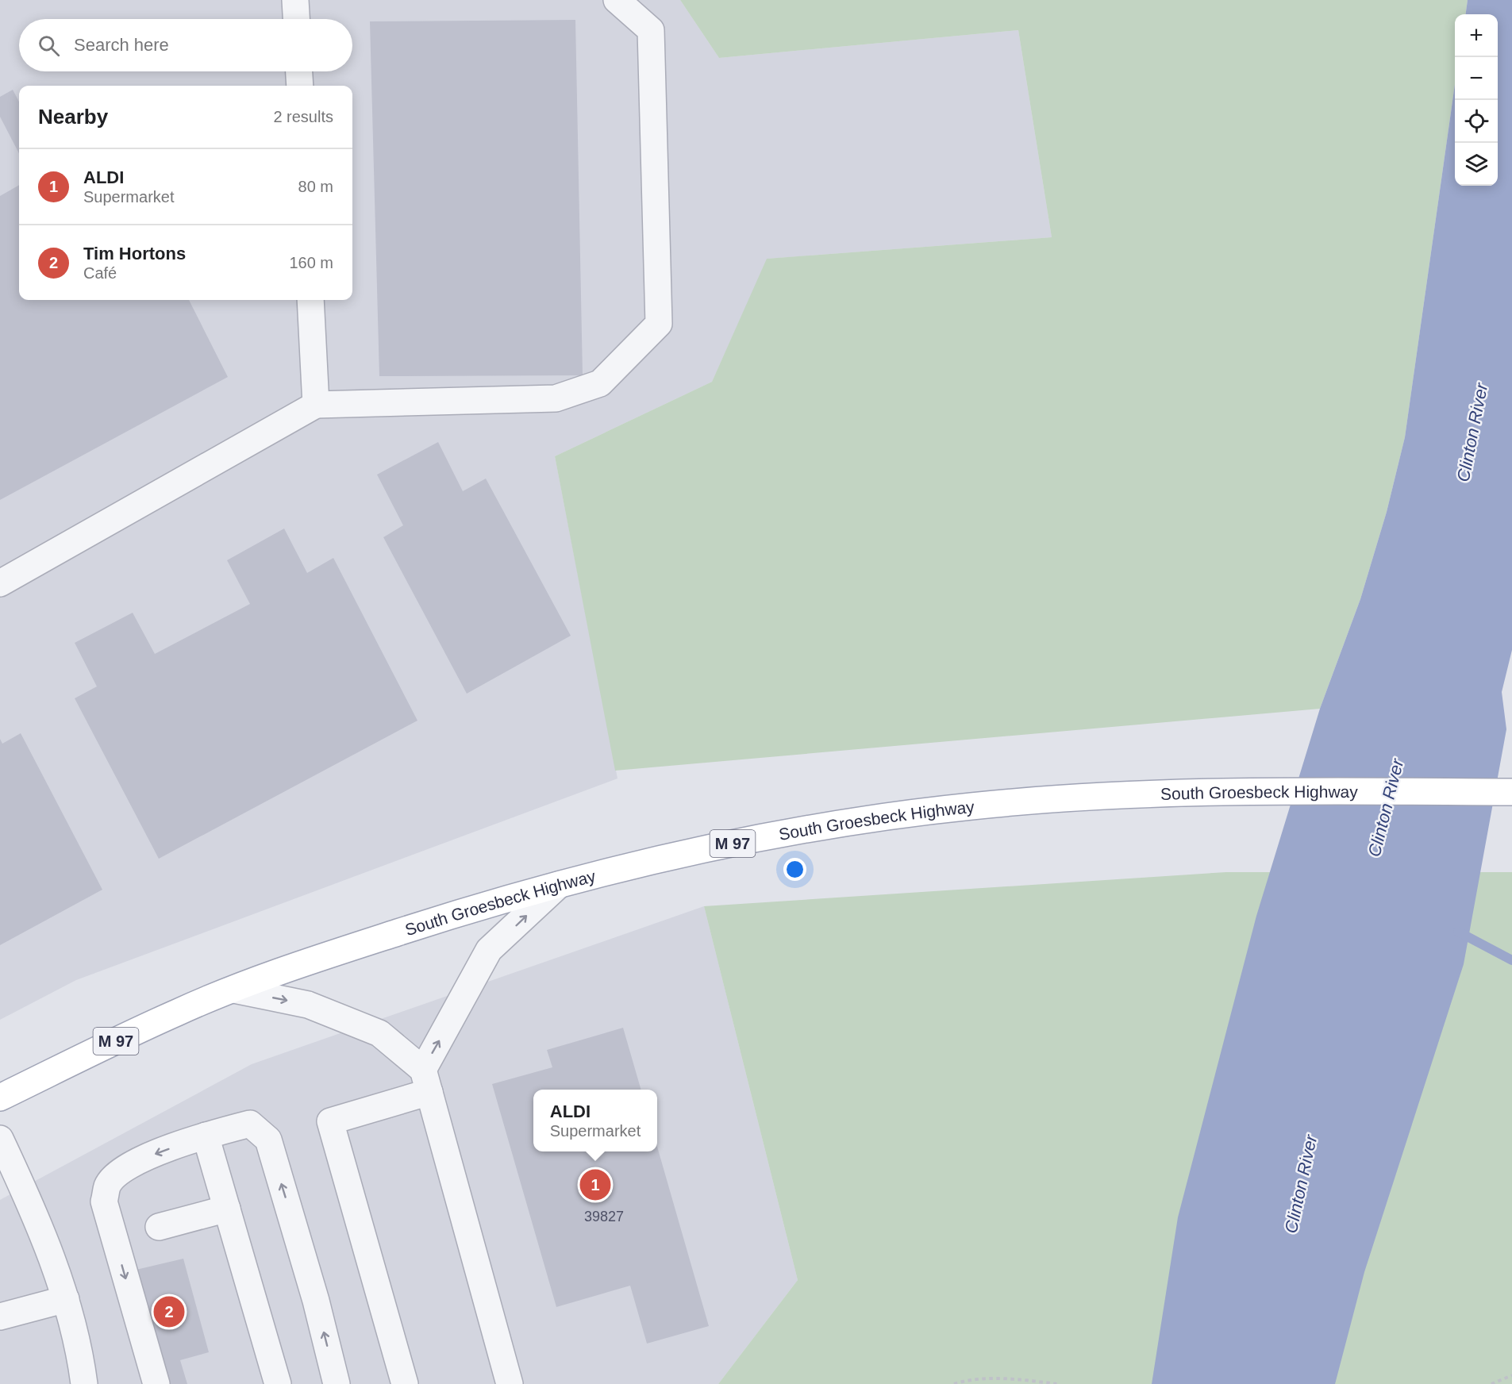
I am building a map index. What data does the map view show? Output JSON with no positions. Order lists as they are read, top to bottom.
{
  "streets": {
    "main road": ["South Groesbeck Highway", "M 97"]
  },
  "water": ["Clinton River"],
  "house_numbers": ["39827"],
  "page": {
    "map_buttons": ["+", "−"],
    "search": "Search here",
    "heading": ["Nearby", "2 results"],
    "list": [
      {
        "mark": "1",
        "name": "ALDI",
        "note": "Supermarket",
        "value": "80 m"
      },
      {
        "mark": "2",
        "name": "Tim Hortons",
        "note": "Café",
        "value": "160 m"
      }
    ],
    "popup": ["ALDI", "Supermarket"],
    "pins": ["1", "2"]
  }
}
